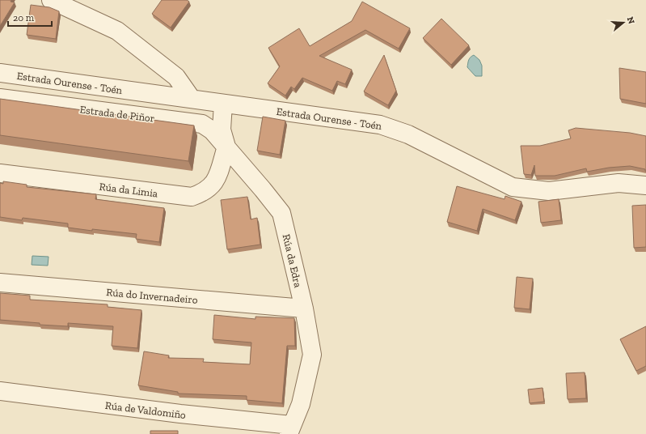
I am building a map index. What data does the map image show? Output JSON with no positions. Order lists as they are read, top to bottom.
{
  "streets": {
    "street": [
      "Estrada Ourense - Toén",
      "Estrada de Piñor",
      "Rúa da Limia",
      "Rúa da Edra",
      "Rúa do Invernadeiro",
      "Rúa de Valdomiño"
    ]
  },
  "crossings": [
    ["Estrada Ourense - Toén", "Rúa da Edra"],
    ["Estrada de Piñor", "Rúa da Limia"],
    ["Estrada de Piñor", "Rúa da Edra"],
    ["Rúa da Limia", "Rúa da Edra"],
    ["Rúa da Edra", "Rúa do Invernadeiro"],
    ["Rúa da Edra", "Rúa de Valdomiño"]
  ],
  "scale_bar": "20 m",
  "north": "right"
}
